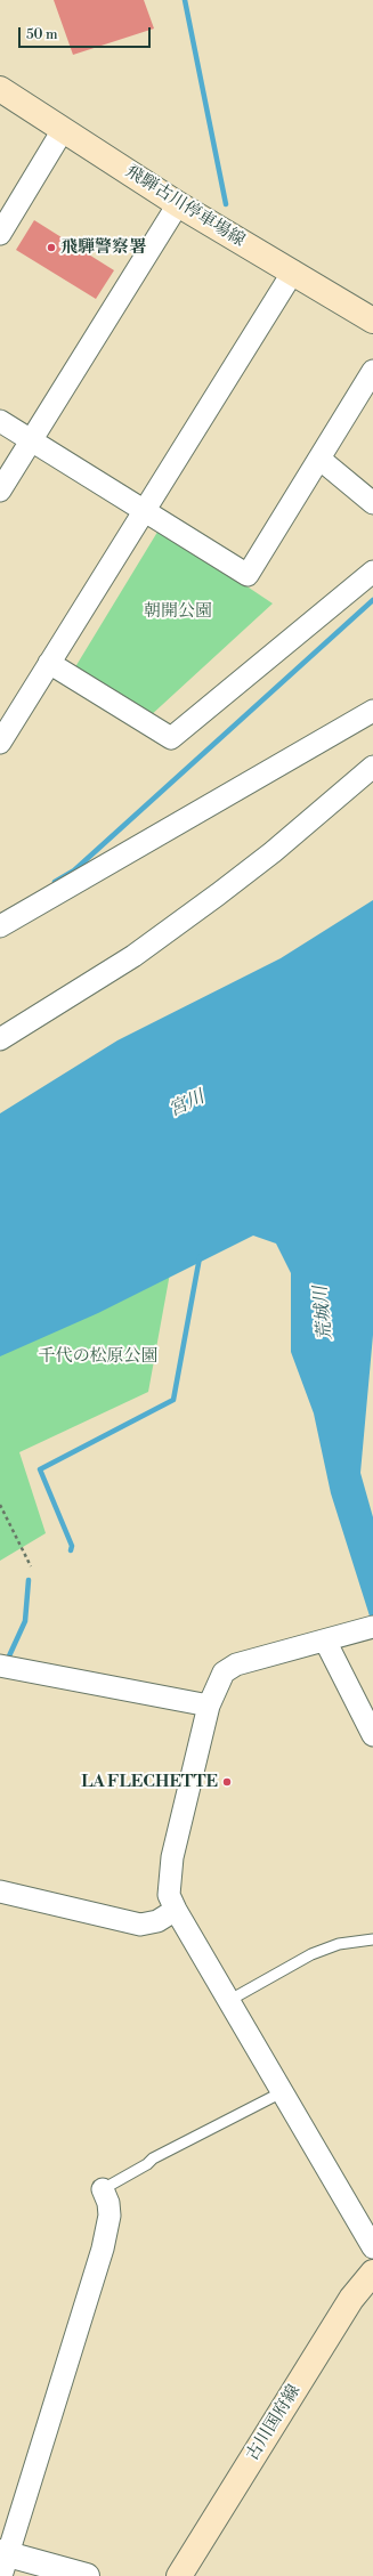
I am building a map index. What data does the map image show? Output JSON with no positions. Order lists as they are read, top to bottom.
{
  "streets": {
    "main road": ["飛騨古川停車場線", "古川国府線"]
  },
  "water": ["宮川", "荒城川"],
  "parks": ["朝開公園", "千代の松原公園"],
  "places": ["飛騨警察署", "LA FLECHETTE"],
  "scale_bar": "50 m"
}
